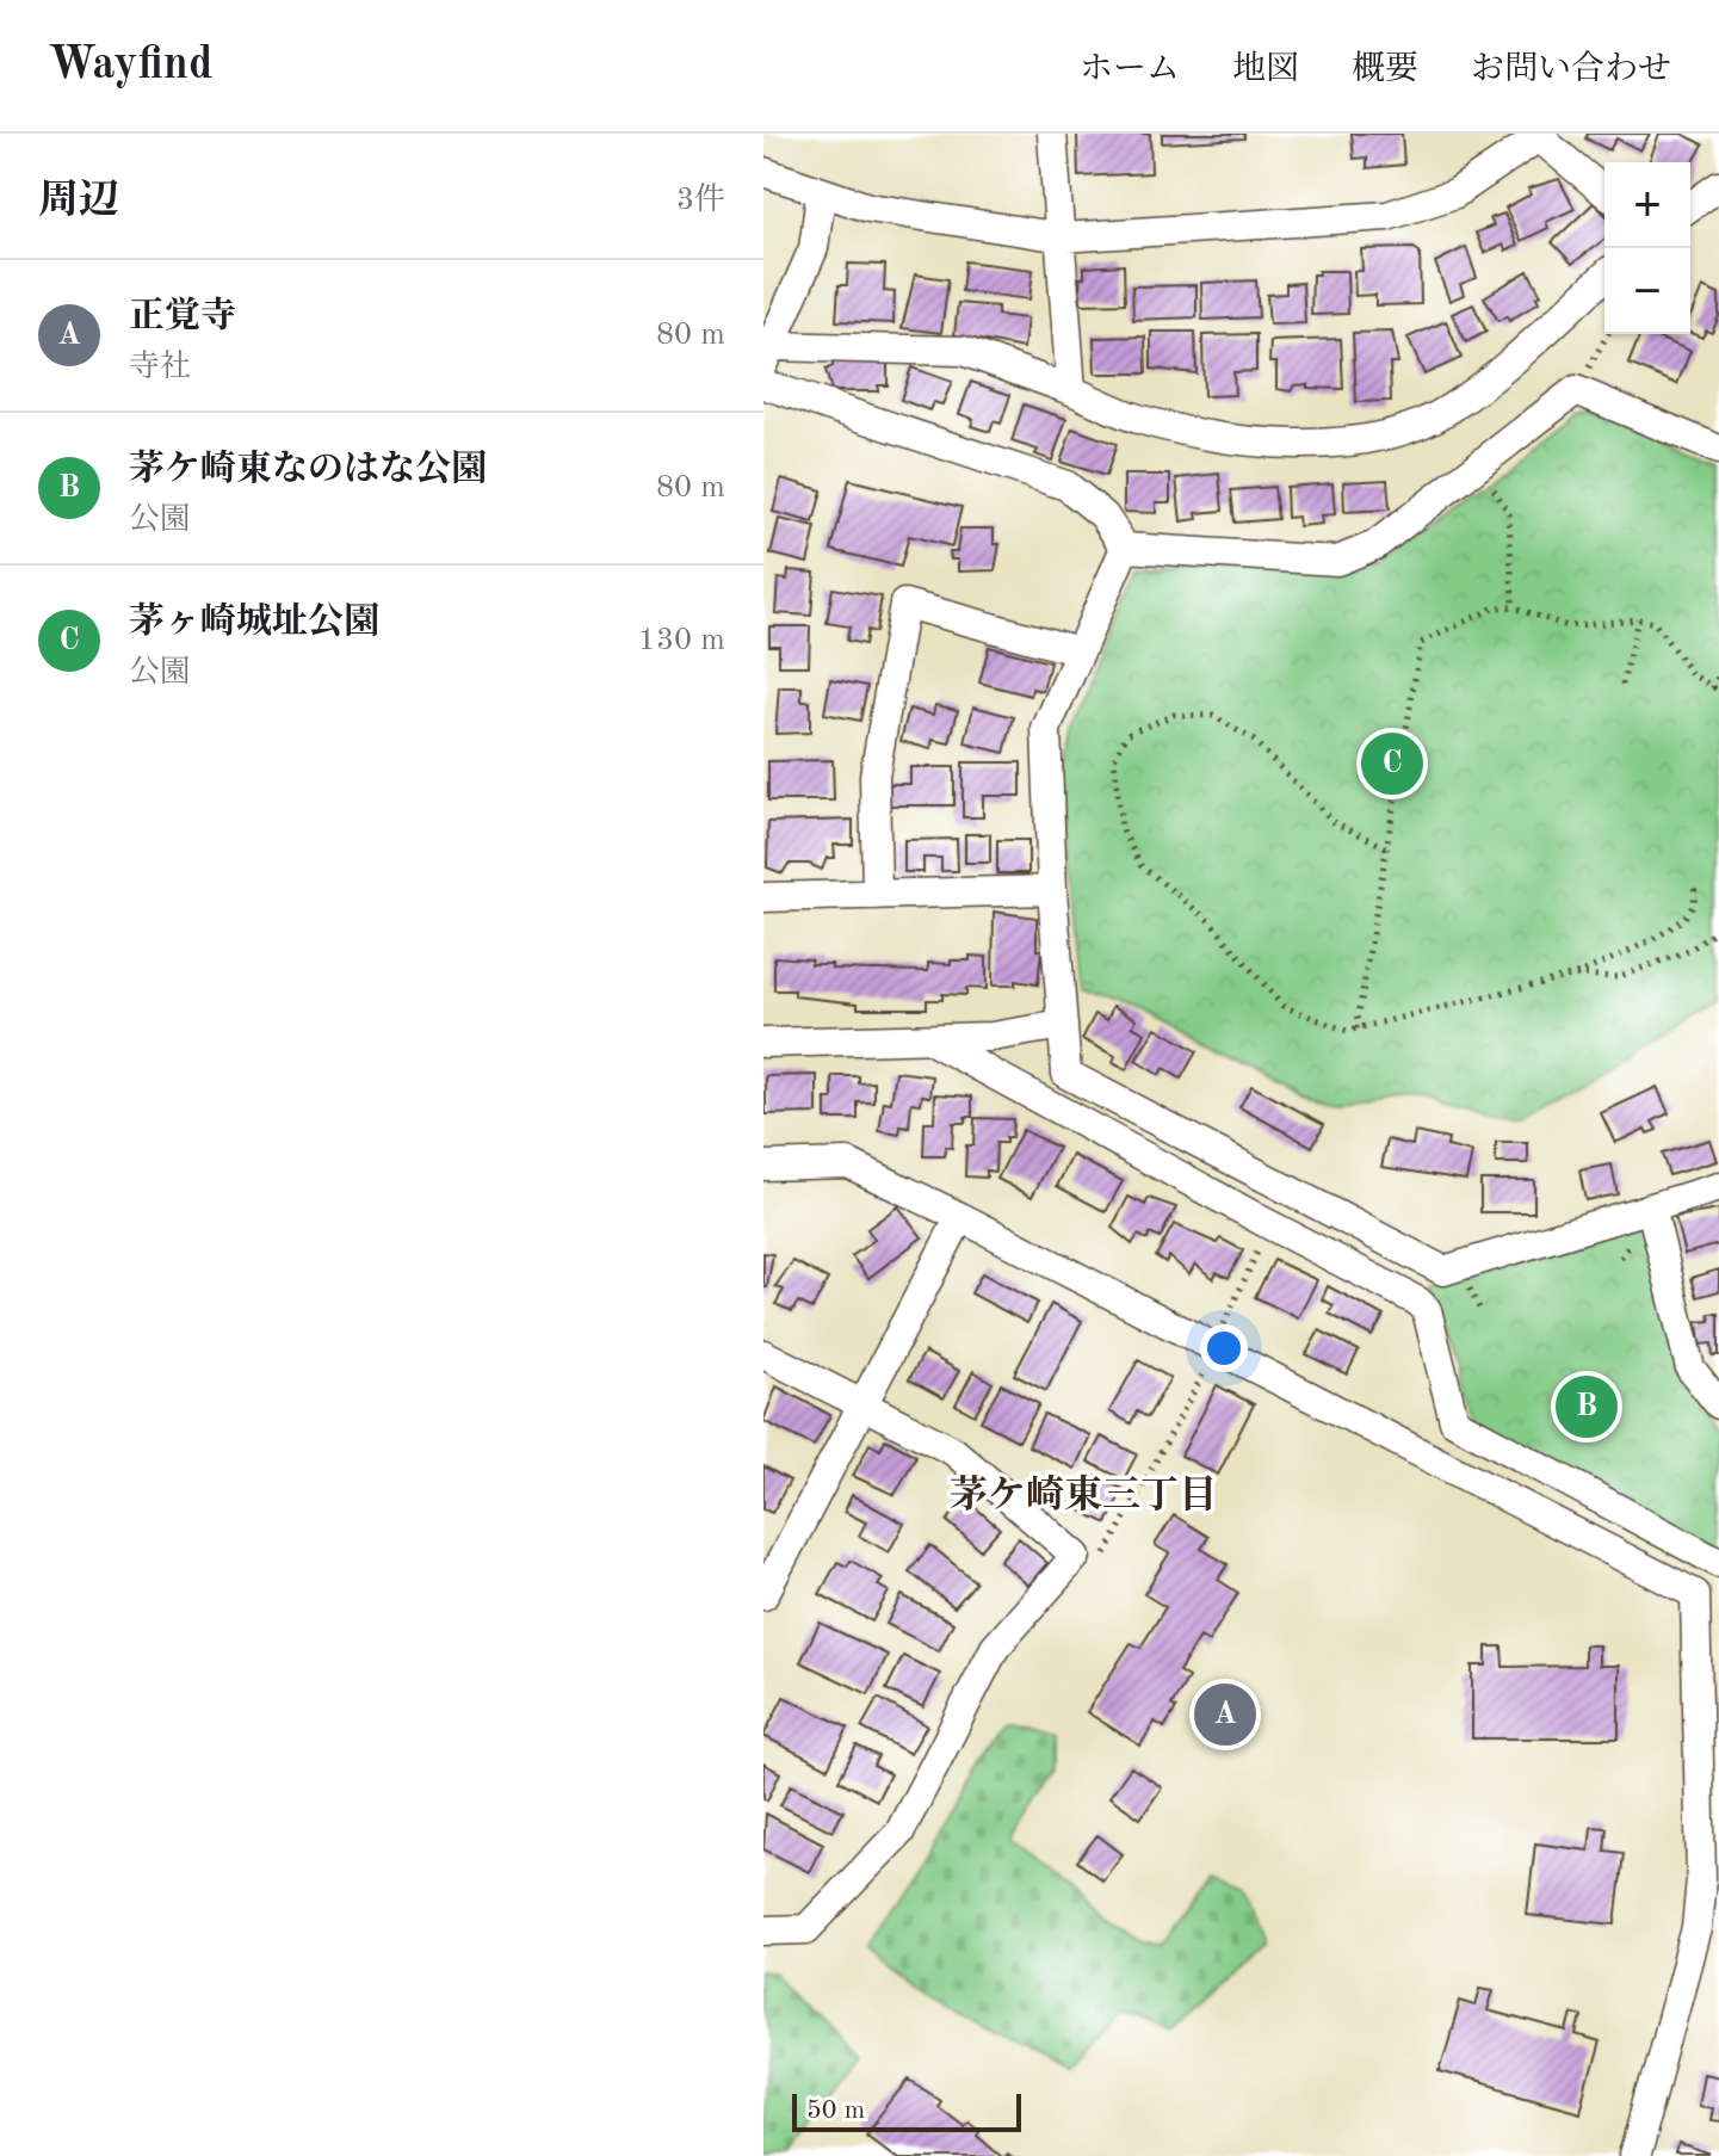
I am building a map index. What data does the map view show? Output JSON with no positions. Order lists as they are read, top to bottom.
{
  "districts": ["茅ケ崎東三丁目"],
  "scale_bar": "50 m",
  "page": {
    "header": "Wayfind",
    "nav": [
      "ホーム",
      "地図",
      "概要",
      "お問い合わせ"
    ],
    "heading": ["周辺", "3件"],
    "map_buttons": ["+", "−"],
    "list": [
      {
        "mark": "A",
        "name": "正覚寺",
        "note": "寺社",
        "value": "80 m"
      },
      {
        "mark": "B",
        "name": "茅ケ崎東なのはな公園",
        "note": "公園",
        "value": "80 m"
      },
      {
        "mark": "C",
        "name": "茅ヶ崎城址公園",
        "note": "公園",
        "value": "130 m"
      }
    ],
    "pins": ["C", "B", "A"],
    "scale": "50 m"
  }
}
